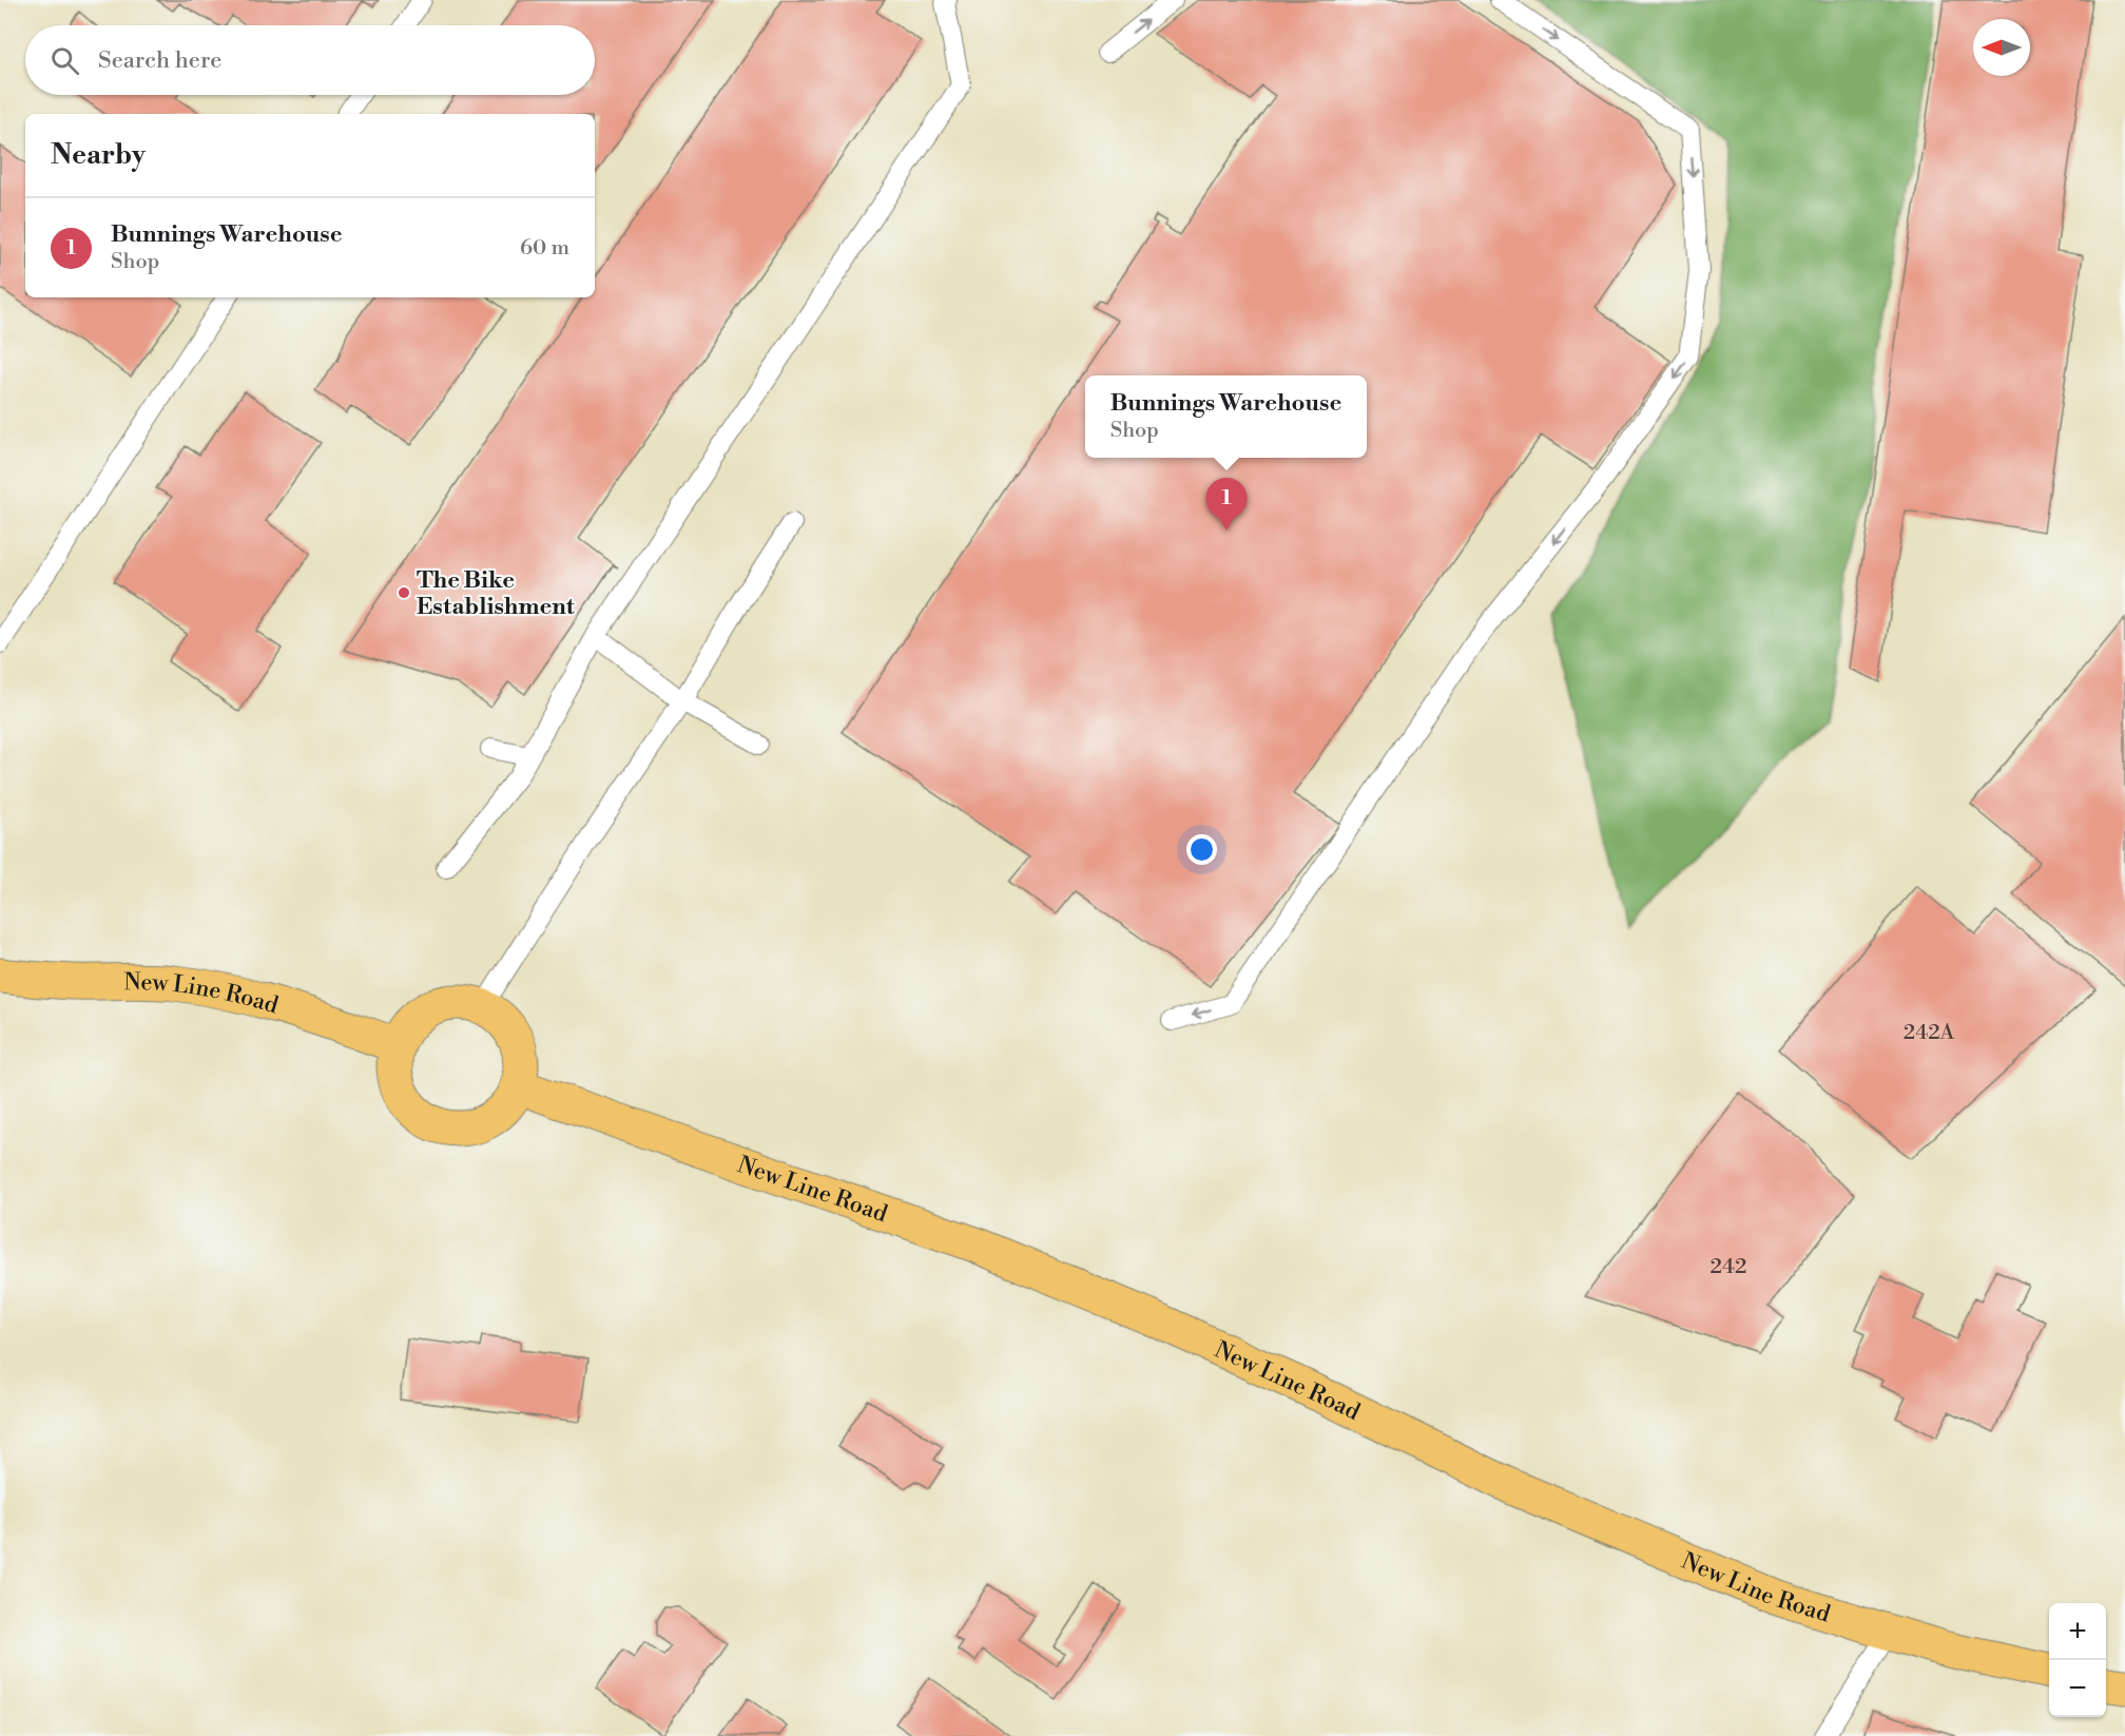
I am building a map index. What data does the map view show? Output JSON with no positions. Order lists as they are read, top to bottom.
{
  "streets": {
    "main road": ["New Line Road"]
  },
  "places": ["The Bike Establishment"],
  "house_numbers": ["242A", "242"],
  "north": "left",
  "page": {
    "search": "Search here",
    "heading": "Nearby",
    "list": [
      {
        "mark": "1",
        "name": "Bunnings Warehouse",
        "note": "Shop",
        "value": "60 m"
      }
    ],
    "popup": ["Bunnings Warehouse", "Shop"],
    "pins": "1",
    "map_buttons": ["+", "−"]
  }
}
